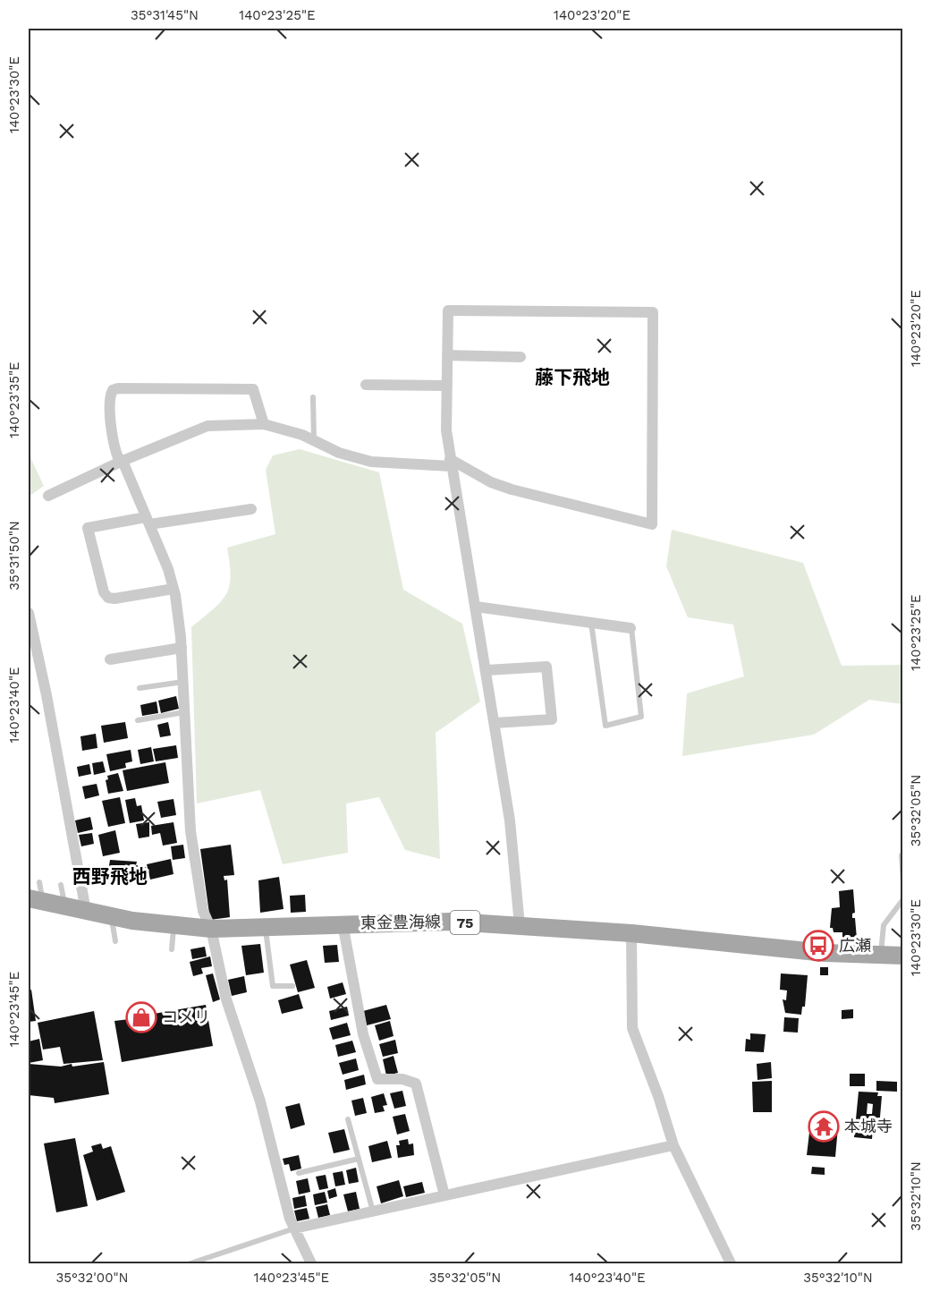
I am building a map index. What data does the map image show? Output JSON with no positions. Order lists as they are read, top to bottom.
{
  "streets": {
    "main road": ["東金豊海線", "75"]
  },
  "districts": ["藤下飛地", "西野飛地"],
  "places": {
    "bus stop": ["広瀬"],
    "shop": ["コメリ"],
    "temple": ["本城寺"]
  },
  "coordinates": [
    "35°31'45\"N",
    "140°23'25\"E",
    "140°23'20\"E",
    "140°23'30\"E",
    "140°23'35\"E",
    "35°31'50\"N",
    "140°23'40\"E",
    "35°32'05\"N",
    "140°23'45\"E",
    "35°32'10\"N",
    "35°32'00\"N"
  ]
}
